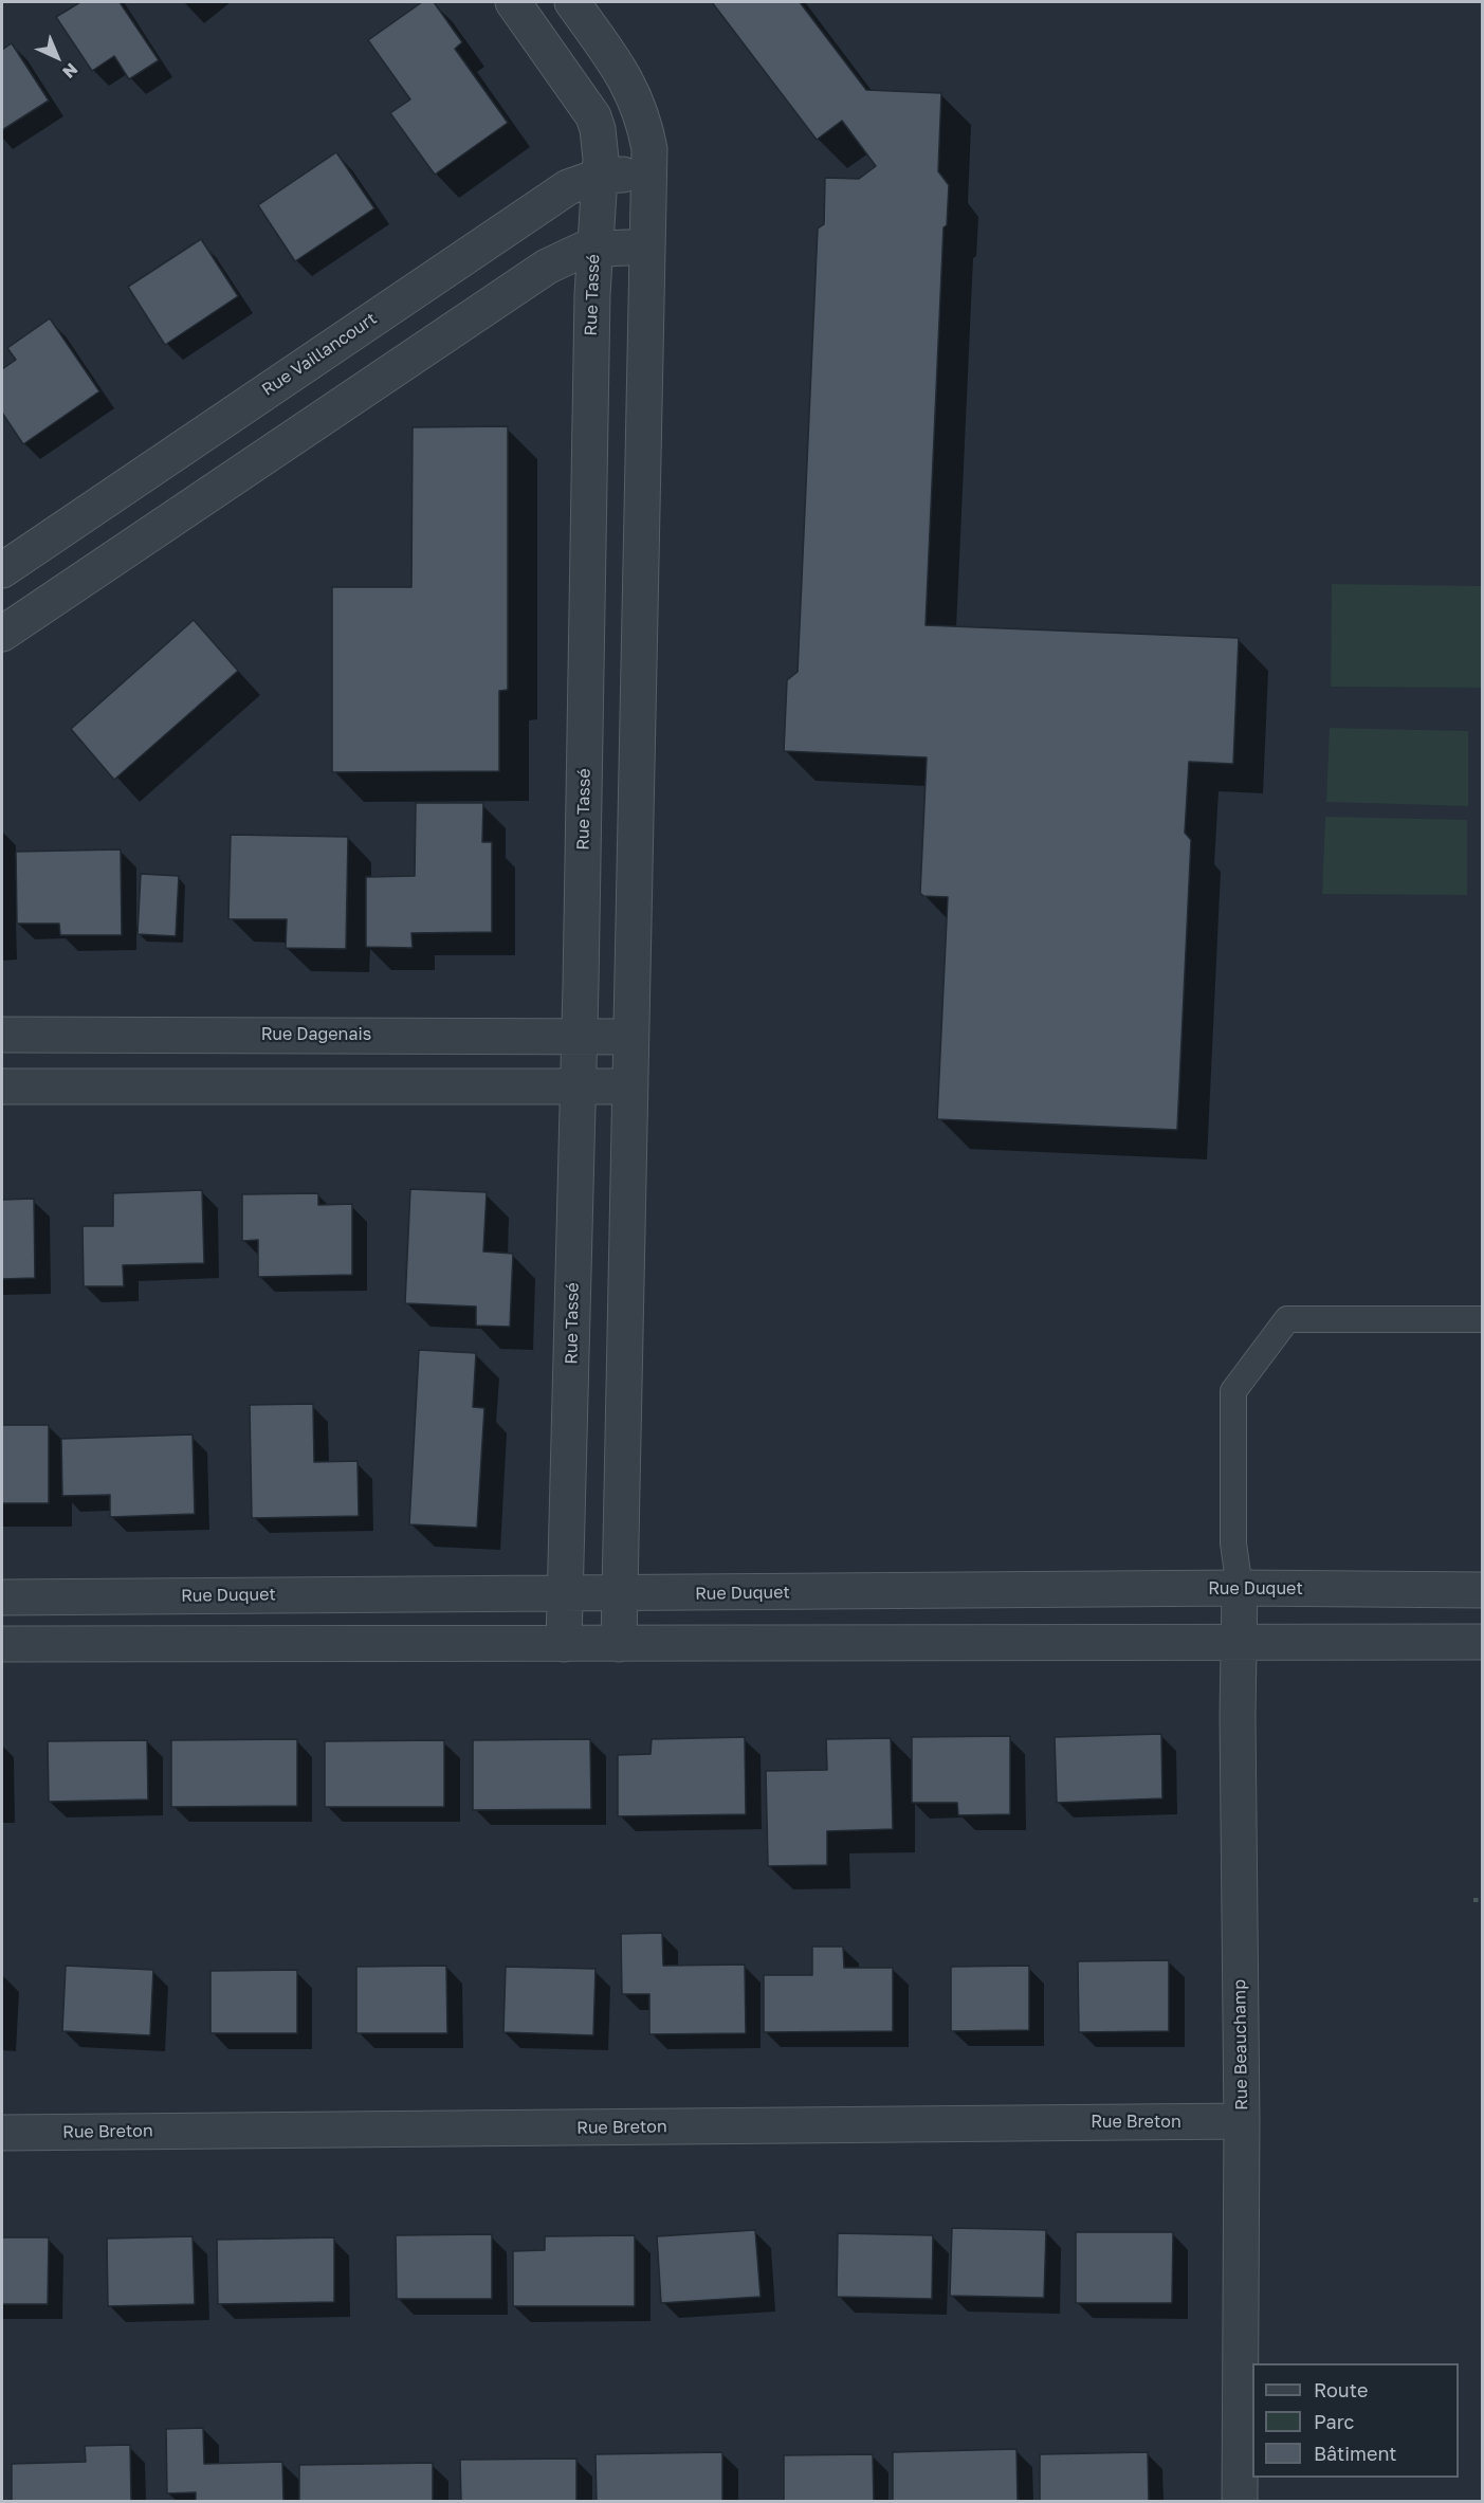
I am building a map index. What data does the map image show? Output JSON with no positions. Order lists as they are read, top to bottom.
{
  "streets": {
    "street": [
      "Rue Tassé",
      "Rue Vaillancourt",
      "Rue Dagenais",
      "Rue Duquet",
      "Rue Beauchamp",
      "Rue Breton"
    ]
  },
  "crossings": [
    ["Rue Tassé", "Rue Vaillancourt"],
    ["Rue Tassé", "Rue Dagenais"],
    ["Rue Tassé", "Rue Duquet"],
    ["Rue Duquet", "Rue Beauchamp"],
    ["Rue Beauchamp", "Rue Breton"]
  ],
  "legend": ["Route", "Parc", "Bâtiment"],
  "north": "bottom right"
}
